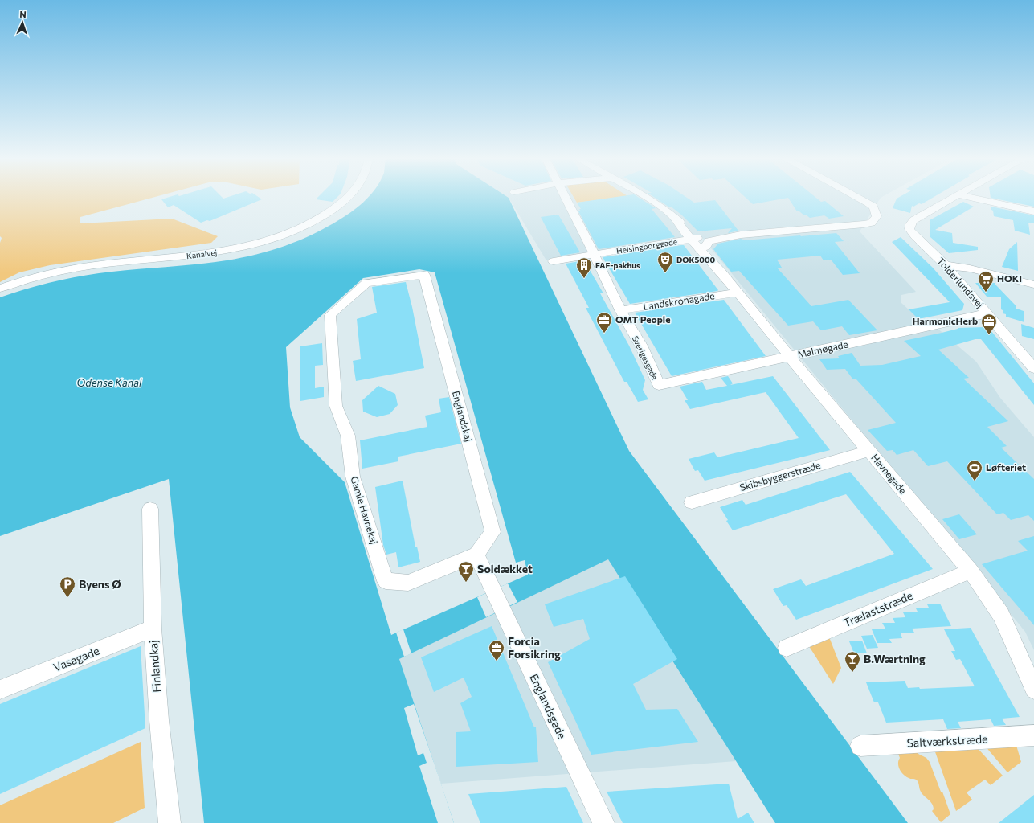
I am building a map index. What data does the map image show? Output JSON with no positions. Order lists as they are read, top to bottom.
{
  "streets": {
    "street": [
      "Helsingborggade",
      "Kanalvej",
      "Tolderlundsvej",
      "Landskronagade",
      "Malmøgade",
      "Sverigesgade",
      "Englandskaj",
      "Havnegade",
      "Skibsbyggerstræde",
      "Gamle Havnekaj",
      "Trælaststræde",
      "Vasagade",
      "Finlandkaj",
      "Englandsgade",
      "Saltværkstræde"
    ]
  },
  "crossings": [
    ["Helsingborggade", "Sverigesgade"],
    ["Helsingborggade", "Havnegade"],
    ["Tolderlundsvej", "Malmøgade"],
    ["Landskronagade", "Sverigesgade"],
    ["Landskronagade", "Havnegade"],
    ["Malmøgade", "Sverigesgade"],
    ["Malmøgade", "Havnegade"],
    ["Englandskaj", "Gamle Havnekaj"],
    ["Englandskaj", "Englandsgade"],
    ["Havnegade", "Skibsbyggerstræde"],
    ["Havnegade", "Trælaststræde"],
    ["Gamle Havnekaj", "Englandsgade"],
    ["Vasagade", "Finlandkaj"]
  ],
  "water": ["Odense Kanal"],
  "places": {
    "theatre": ["DOK5000"],
    "building": ["FAF-pakhus"],
    "supermarket": ["HOKI"],
    "office": ["OMT People", "HarmonicHerb", "Forcia Forsikring"],
    "sports": ["Løfteriet"],
    "bar": ["Soldækket", "B.Wærtning"],
    "parking": ["Byens Ø"]
  },
  "north": "top"
}
